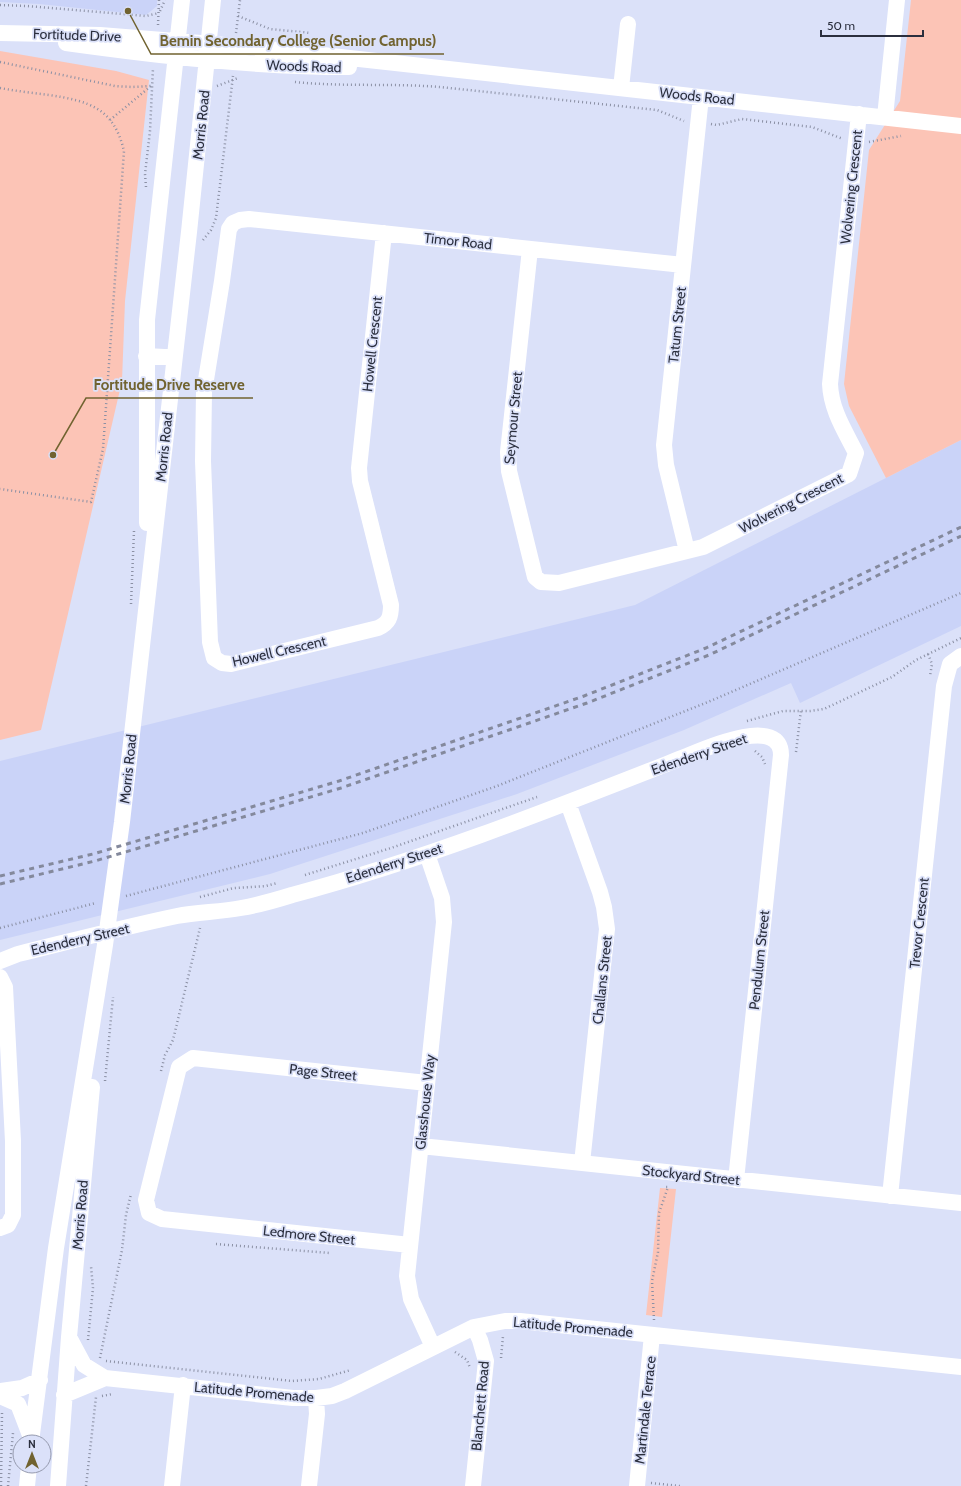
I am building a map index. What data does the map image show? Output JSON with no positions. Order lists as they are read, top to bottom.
{
  "streets": {
    "street": [
      "Fortitude Drive",
      "Woods Road",
      "Morris Road",
      "Wolvering Crescent",
      "Timor Road",
      "Tatum Street",
      "Howell Crescent",
      "Seymour Street",
      "Edenderry Street",
      "Trevor Crescent",
      "Pendulum Street",
      "Challans Street",
      "Page Street",
      "Glasshouse Way",
      "Stockyard Street",
      "Ledmore Street",
      "Latitude Promenade",
      "Blanchett Road",
      "Martindale Terrace"
    ]
  },
  "crossings": [
    ["Fortitude Drive", "Woods Road"],
    ["Fortitude Drive", "Morris Road"],
    ["Woods Road", "Morris Road"],
    ["Woods Road", "Wolvering Crescent"],
    ["Woods Road", "Tatum Street"],
    ["Morris Road", "Latitude Promenade"],
    ["Wolvering Crescent", "Tatum Street"],
    ["Wolvering Crescent", "Seymour Street"],
    ["Timor Road", "Tatum Street"],
    ["Timor Road", "Howell Crescent"],
    ["Timor Road", "Seymour Street"],
    ["Edenderry Street", "Pendulum Street"],
    ["Edenderry Street", "Challans Street"],
    ["Edenderry Street", "Glasshouse Way"],
    ["Trevor Crescent", "Stockyard Street"],
    ["Pendulum Street", "Stockyard Street"],
    ["Challans Street", "Stockyard Street"],
    ["Page Street", "Glasshouse Way"],
    ["Page Street", "Ledmore Street"],
    ["Glasshouse Way", "Stockyard Street"],
    ["Glasshouse Way", "Ledmore Street"],
    ["Glasshouse Way", "Latitude Promenade"],
    ["Latitude Promenade", "Blanchett Road"],
    ["Latitude Promenade", "Martindale Terrace"]
  ],
  "places": ["Bemin Secondary College (Senior Campus)", "Fortitude Drive Reserve"],
  "scale_bar": "50 m",
  "north": "top"
}
